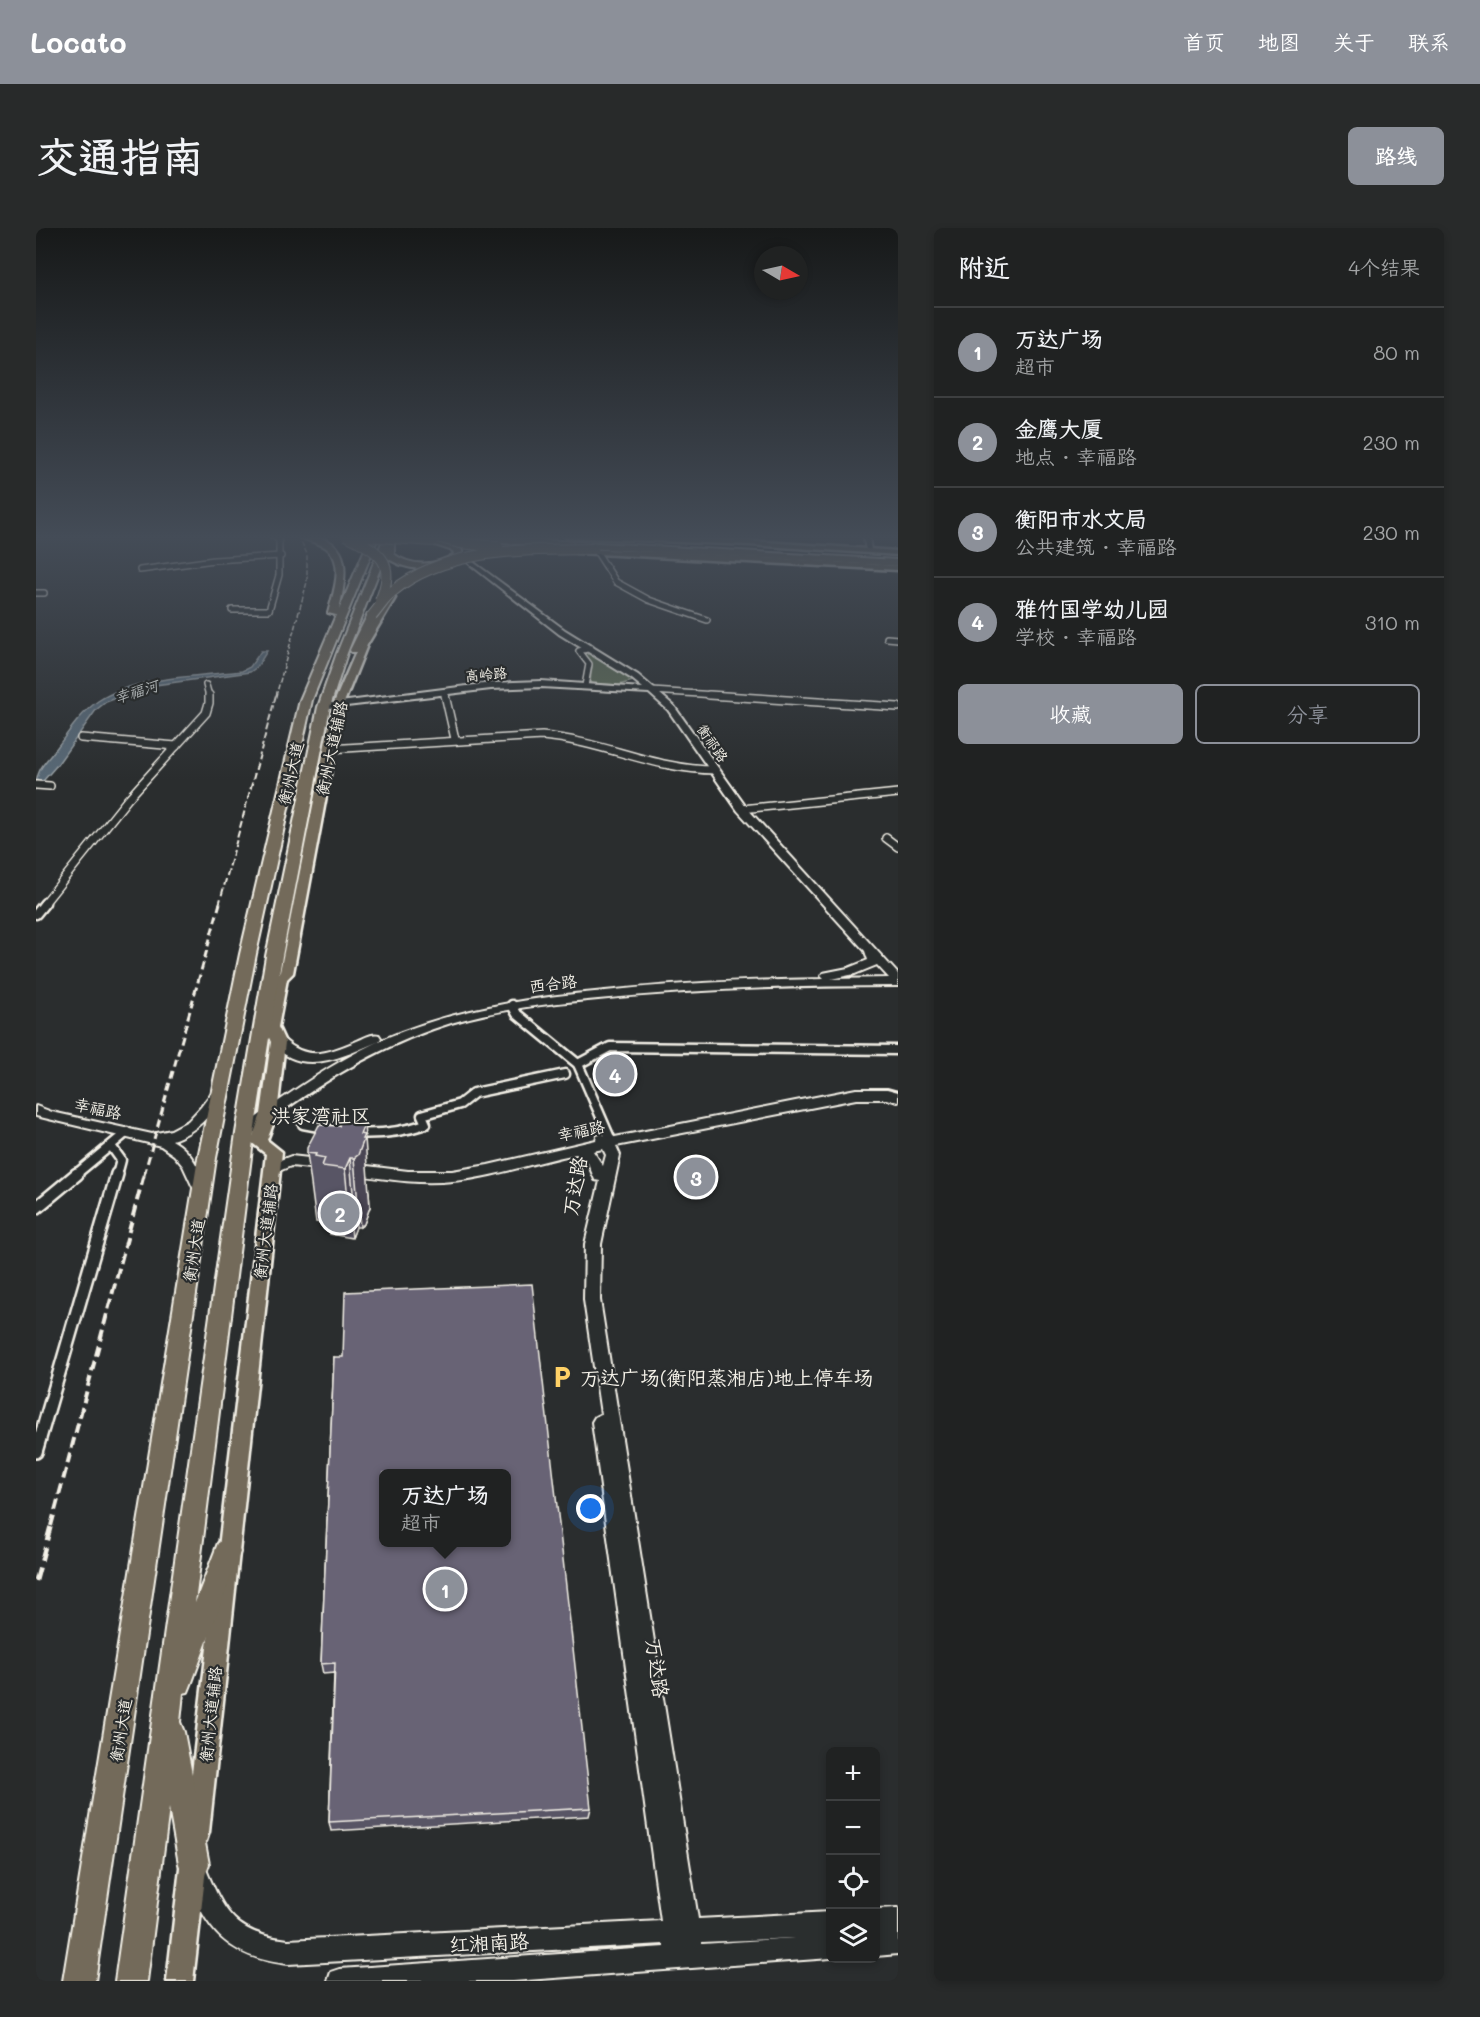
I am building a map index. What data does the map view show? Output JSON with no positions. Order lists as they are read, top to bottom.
{
  "streets": {
    "highway": ["衡州大道"],
    "main road": ["衡州大道辅路"],
    "street": [
      "高岭路",
      "衡祁路",
      "西合路",
      "幸福路",
      "万达路",
      "红湘南路"
    ]
  },
  "crossings": [
    ["高岭路", "衡祁路"],
    ["高岭路", "衡州大道辅路"],
    ["高岭路", "衡州大道"],
    ["衡祁路", "西合路"],
    ["衡州大道辅路", "衡州大道"],
    ["衡州大道辅路", "西合路"],
    ["衡州大道辅路", "幸福路"],
    ["衡州大道辅路", "红湘南路"],
    ["衡州大道", "西合路"],
    ["衡州大道", "幸福路"],
    ["幸福路", "万达路"],
    ["万达路", "红湘南路"]
  ],
  "districts": ["洪家湾社区"],
  "water": ["幸福河"],
  "places": {
    "parking": ["万达广场(衡阳蒸湘店)地上停车场"]
  },
  "north": "right",
  "page": {
    "header": "Locato",
    "nav": [
      "首页",
      "地图",
      "关于",
      "联系"
    ],
    "buttons": [
      "路线",
      ["收藏", "分享"]
    ],
    "title": "交通指南",
    "heading": ["附近", "4个结果"],
    "list": [
      {
        "mark": "1",
        "name": "万达广场",
        "note": "超市",
        "value": "80 m"
      },
      {
        "mark": "2",
        "name": "金鹰大厦",
        "note": "地点 · 幸福路",
        "value": "230 m"
      },
      {
        "mark": "3",
        "name": "衡阳市水文局",
        "note": "公共建筑 · 幸福路",
        "value": "230 m"
      },
      {
        "mark": "4",
        "name": "雅竹国学幼儿园",
        "note": "学校 · 幸福路",
        "value": "310 m"
      }
    ],
    "pins": [
      "4",
      "3",
      "2",
      "1"
    ],
    "popup": ["万达广场", "超市"],
    "map_buttons": ["+", "−"]
  }
}
